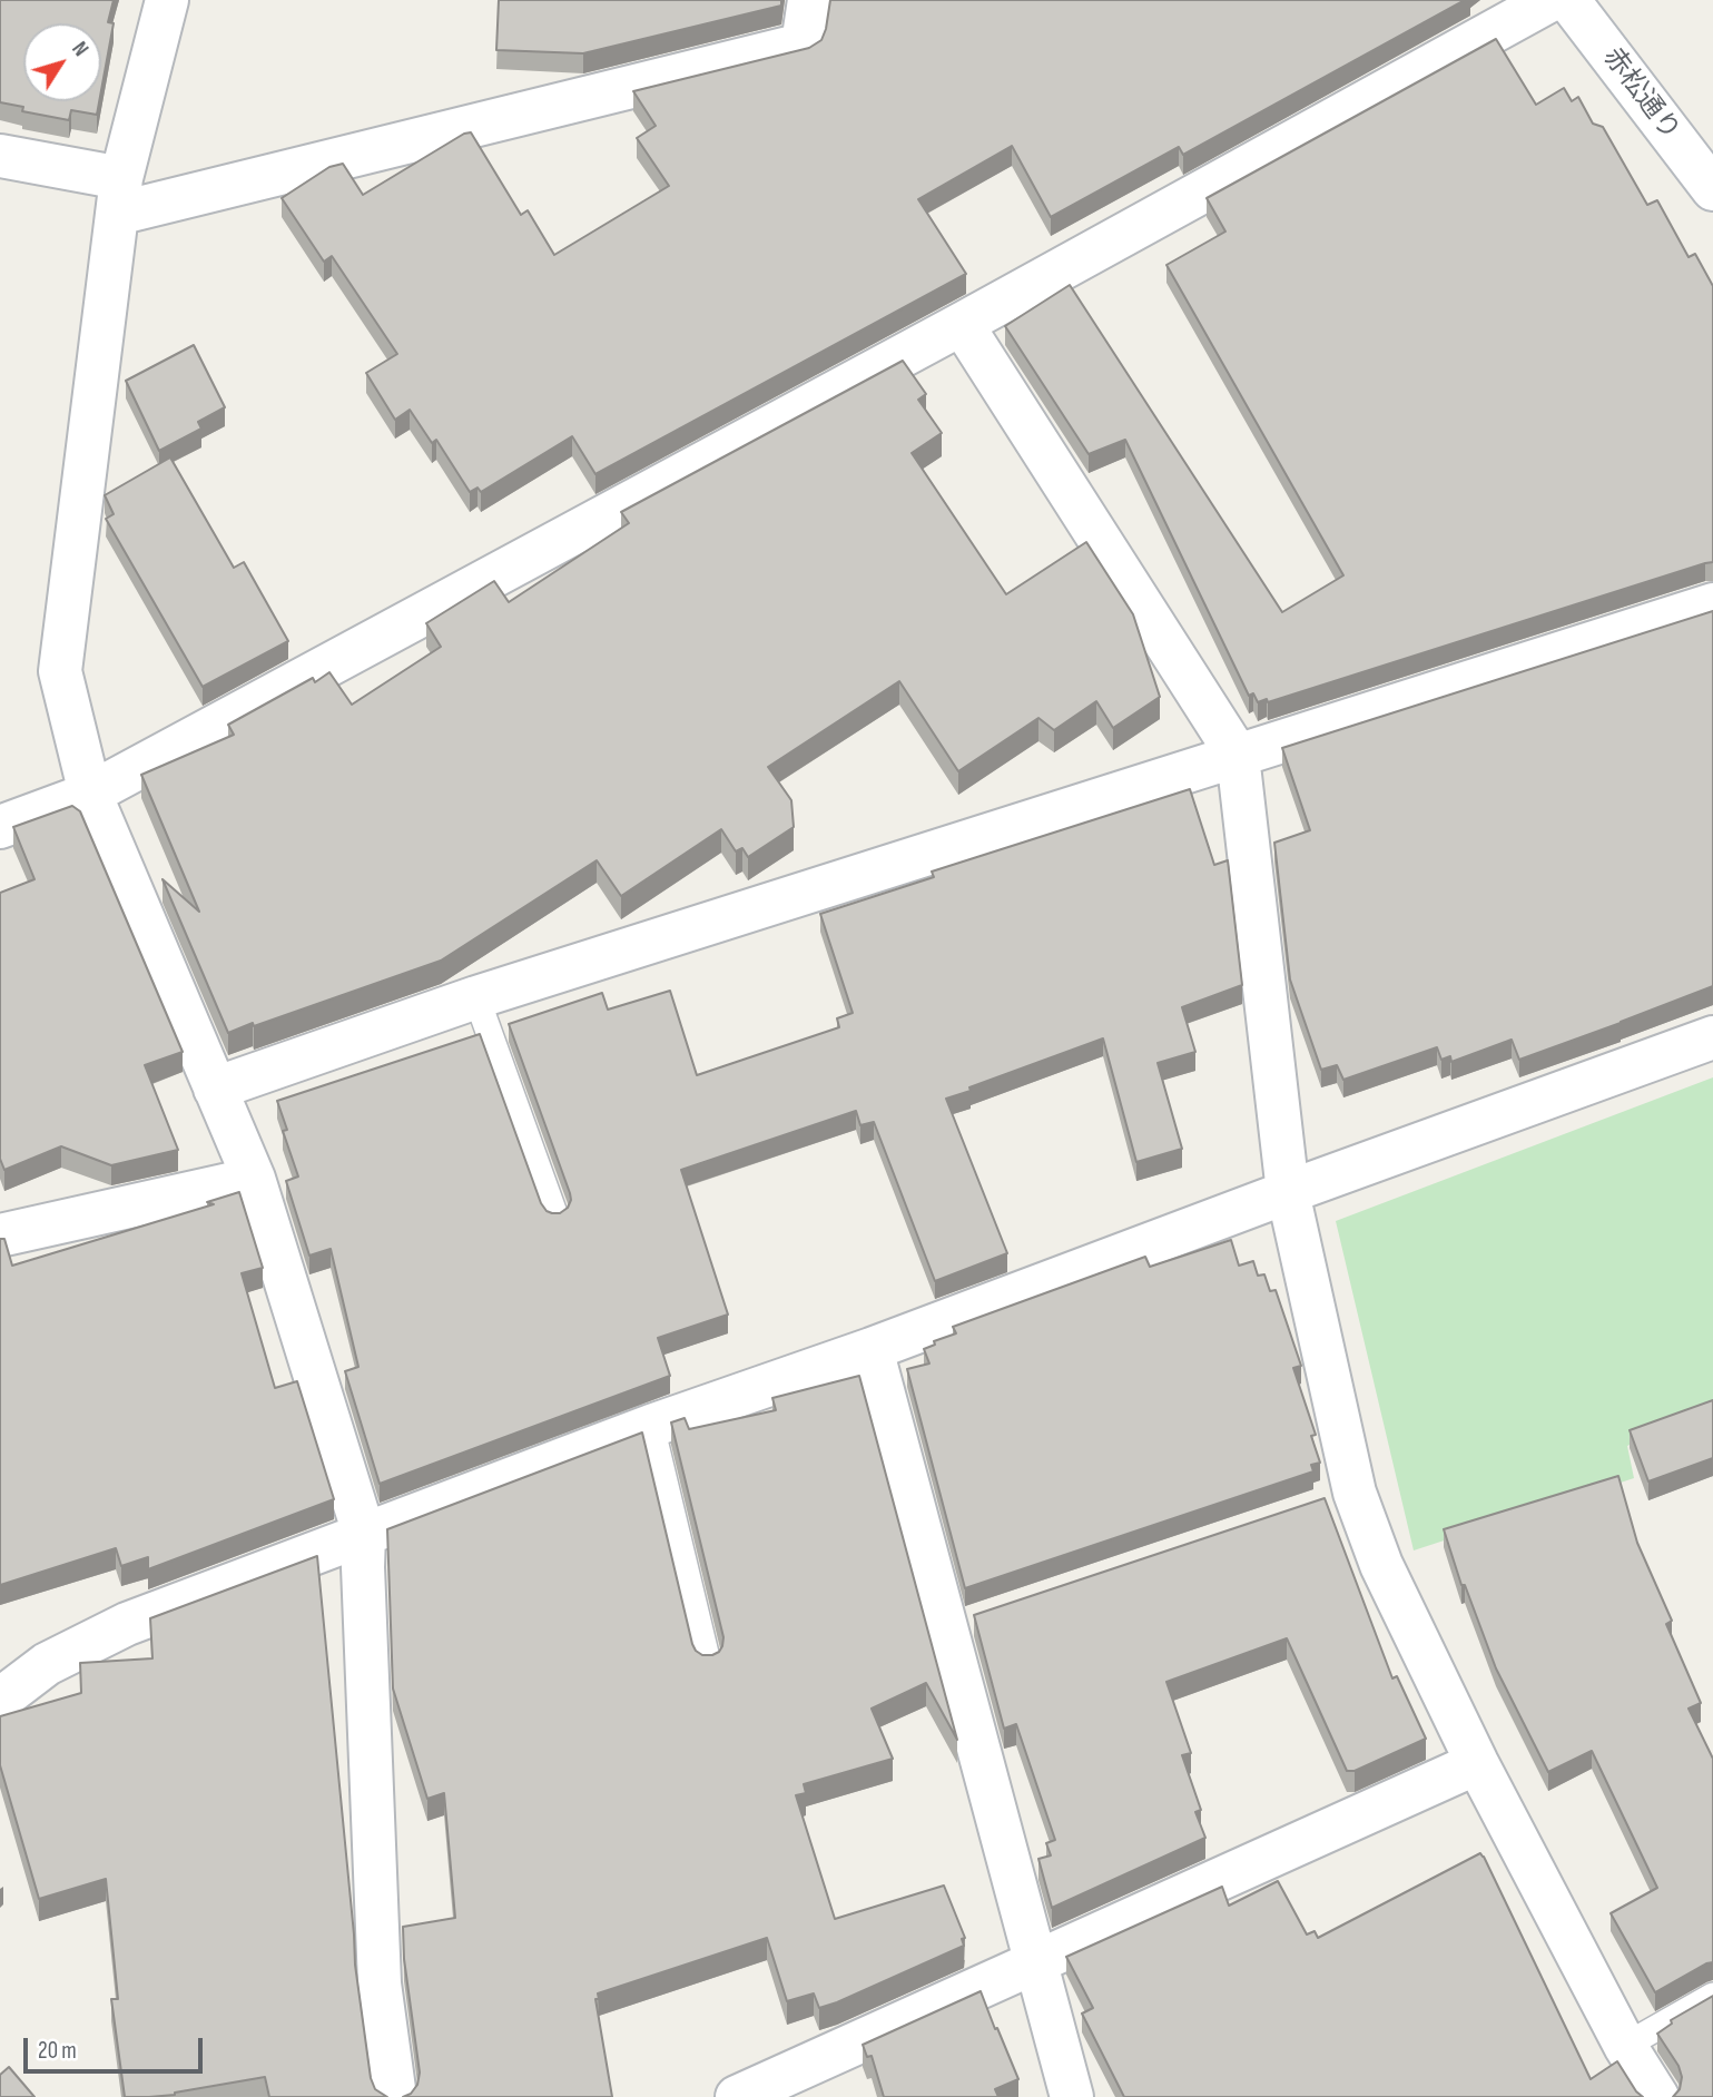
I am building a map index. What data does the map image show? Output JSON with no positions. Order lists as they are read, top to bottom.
{
  "streets": {
    "street": ["赤松通り"]
  },
  "scale_bar": "20 m",
  "north": "top right"
}
